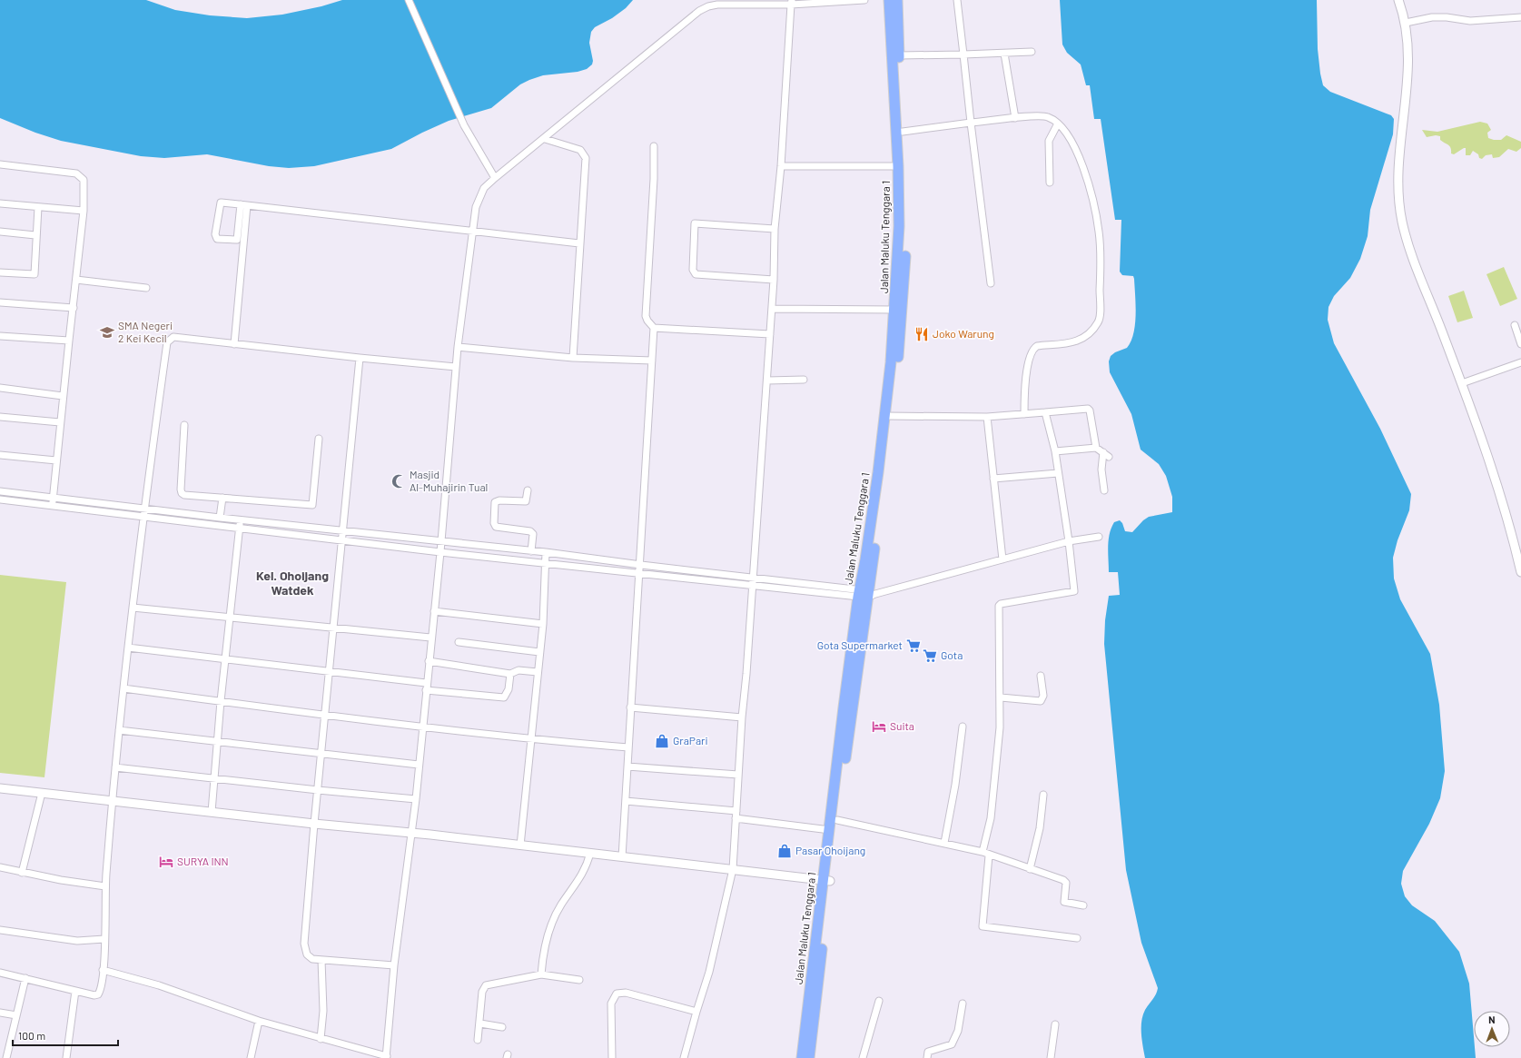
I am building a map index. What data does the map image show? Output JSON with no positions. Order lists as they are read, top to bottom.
{
  "streets": {
    "highway": ["Jalan Maluku Tenggara 1"]
  },
  "districts": ["Kel. Ohoijang Watdek"],
  "places": {
    "school or university": ["SMA Negeri 2 Kei Kecil"],
    "restaurant": ["Joko Warung"],
    "mosque": ["Masjid Al-Muhajirin Tual"],
    "supermarket": ["Gota Supermarket", "Gota"],
    "hotel": ["Suita", "SURYA INN"],
    "shop": ["GraPari", "Pasar Ohoijang"]
  },
  "scale_bar": "100 m",
  "north": "top"
}
